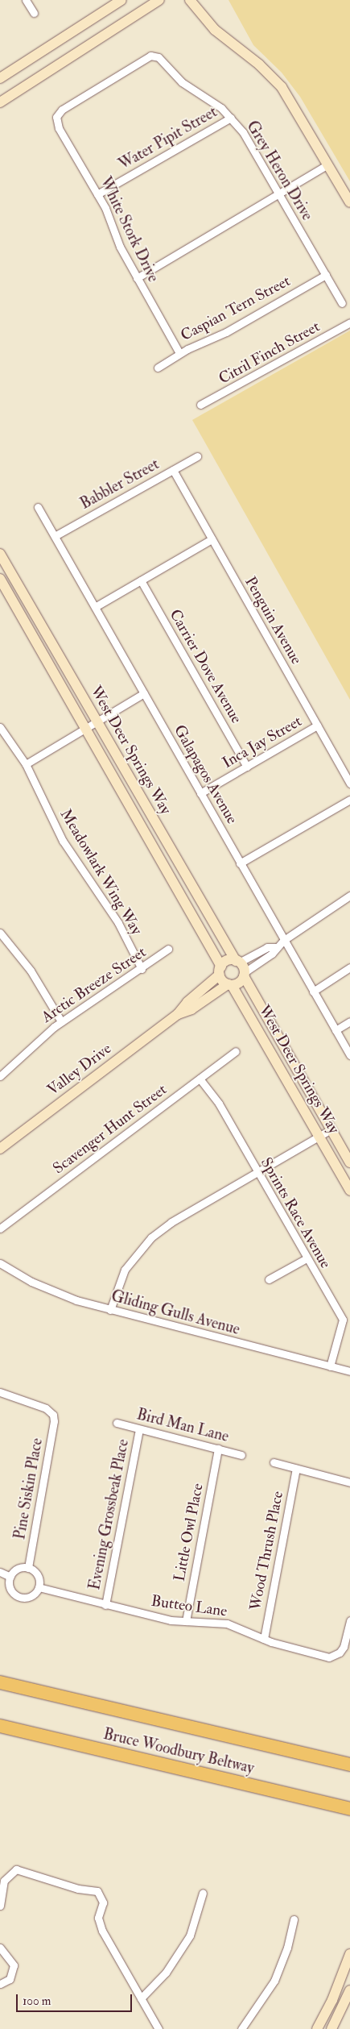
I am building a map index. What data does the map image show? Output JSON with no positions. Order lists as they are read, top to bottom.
{
  "streets": {
    "highway": ["Bruce Woodbury Beltway"],
    "main road": ["West Deer Springs Way", "Valley Drive"],
    "street": [
      "Water Pipit Street",
      "Grey Heron Drive",
      "White Stork Drive",
      "Caspian Tern Street",
      "Citril Finch Street",
      "Babbler Street",
      "Penguin Avenue",
      "Carrier Dove Avenue",
      "Inca Jay Street",
      "Galapagos Avenue",
      "Meadowlark Wing Way",
      "Arctic Breeze Street",
      "Scavenger Hunt Street",
      "Sprints Race Avenue",
      "Gliding Gulls Avenue",
      "Bird Man Lane",
      "Pine Siskin Place",
      "Evening Grossbeak Place",
      "Little Owl Place",
      "Wood Thrush Place",
      "Butteo Lane"
    ]
  },
  "crossings": [
    ["Water Pipit Street", "Grey Heron Drive"],
    ["Water Pipit Street", "White Stork Drive"],
    ["Grey Heron Drive", "White Stork Drive"],
    ["Grey Heron Drive", "Caspian Tern Street"],
    ["White Stork Drive", "Caspian Tern Street"],
    ["Babbler Street", "Penguin Avenue"],
    ["Babbler Street", "Galapagos Avenue"],
    ["Penguin Avenue", "Inca Jay Street"],
    ["Carrier Dove Avenue", "Inca Jay Street"],
    ["Inca Jay Street", "Galapagos Avenue"],
    ["West Deer Springs Way", "Valley Drive"],
    ["Meadowlark Wing Way", "Arctic Breeze Street"],
    ["Scavenger Hunt Street", "Sprints Race Avenue"],
    ["Sprints Race Avenue", "Gliding Gulls Avenue"],
    ["Bird Man Lane", "Evening Grossbeak Place"],
    ["Bird Man Lane", "Little Owl Place"],
    ["Pine Siskin Place", "Butteo Lane"],
    ["Evening Grossbeak Place", "Butteo Lane"],
    ["Little Owl Place", "Butteo Lane"],
    ["Wood Thrush Place", "Butteo Lane"]
  ],
  "scale_bar": "100 m"
}
